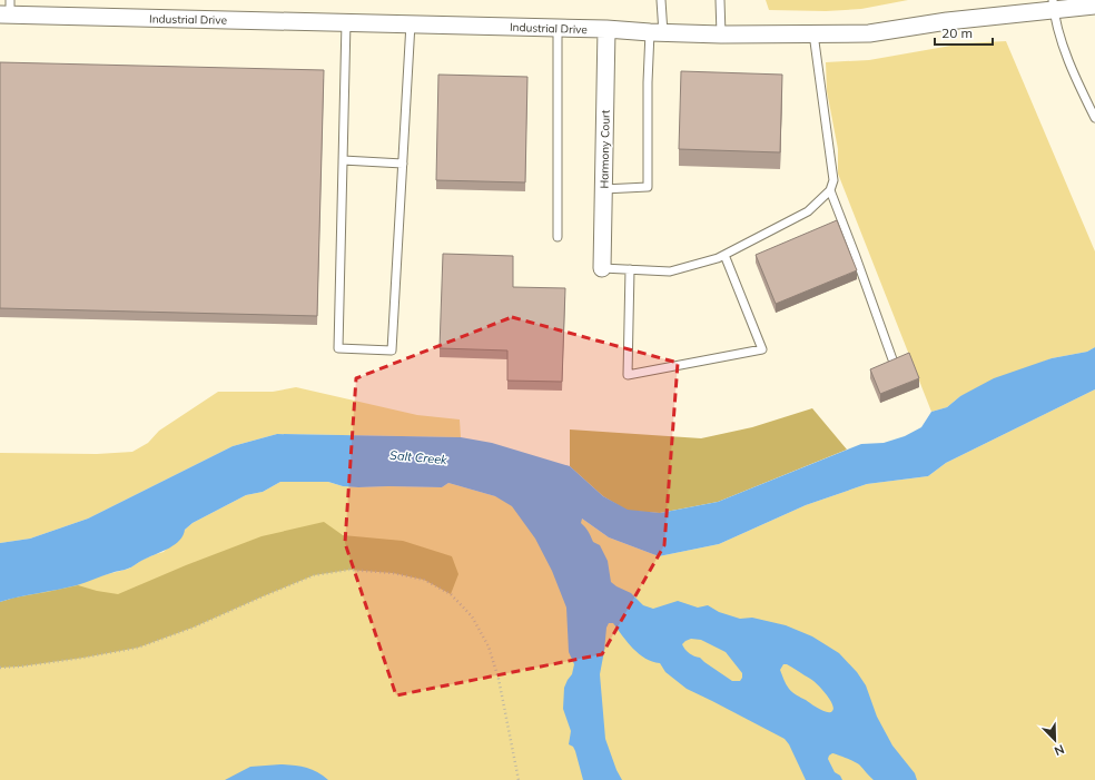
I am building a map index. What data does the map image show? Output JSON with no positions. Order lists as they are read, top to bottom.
{
  "streets": {
    "street": ["Industrial Drive", "Harmony Court"]
  },
  "crossings": [
    ["Industrial Drive", "Harmony Court"]
  ],
  "water": ["Salt Creek"],
  "scale_bar": "20 m",
  "north": "bottom right"
}
